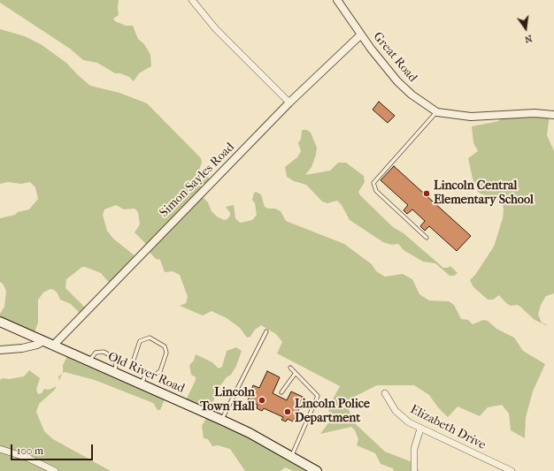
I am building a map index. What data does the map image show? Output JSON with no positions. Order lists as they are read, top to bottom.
{
  "streets": {
    "main road": ["Old River Road"],
    "street": ["Great Road", "Simon Sayles Road", "Elizabeth Drive"]
  },
  "crossings": [
    ["Great Road", "Simon Sayles Road"],
    ["Simon Sayles Road", "Old River Road"]
  ],
  "places": ["Lincoln Central Elementary School", "Lincoln Town Hall", "Lincoln Police Department"],
  "scale_bar": "100 m",
  "north": "bottom"
}
